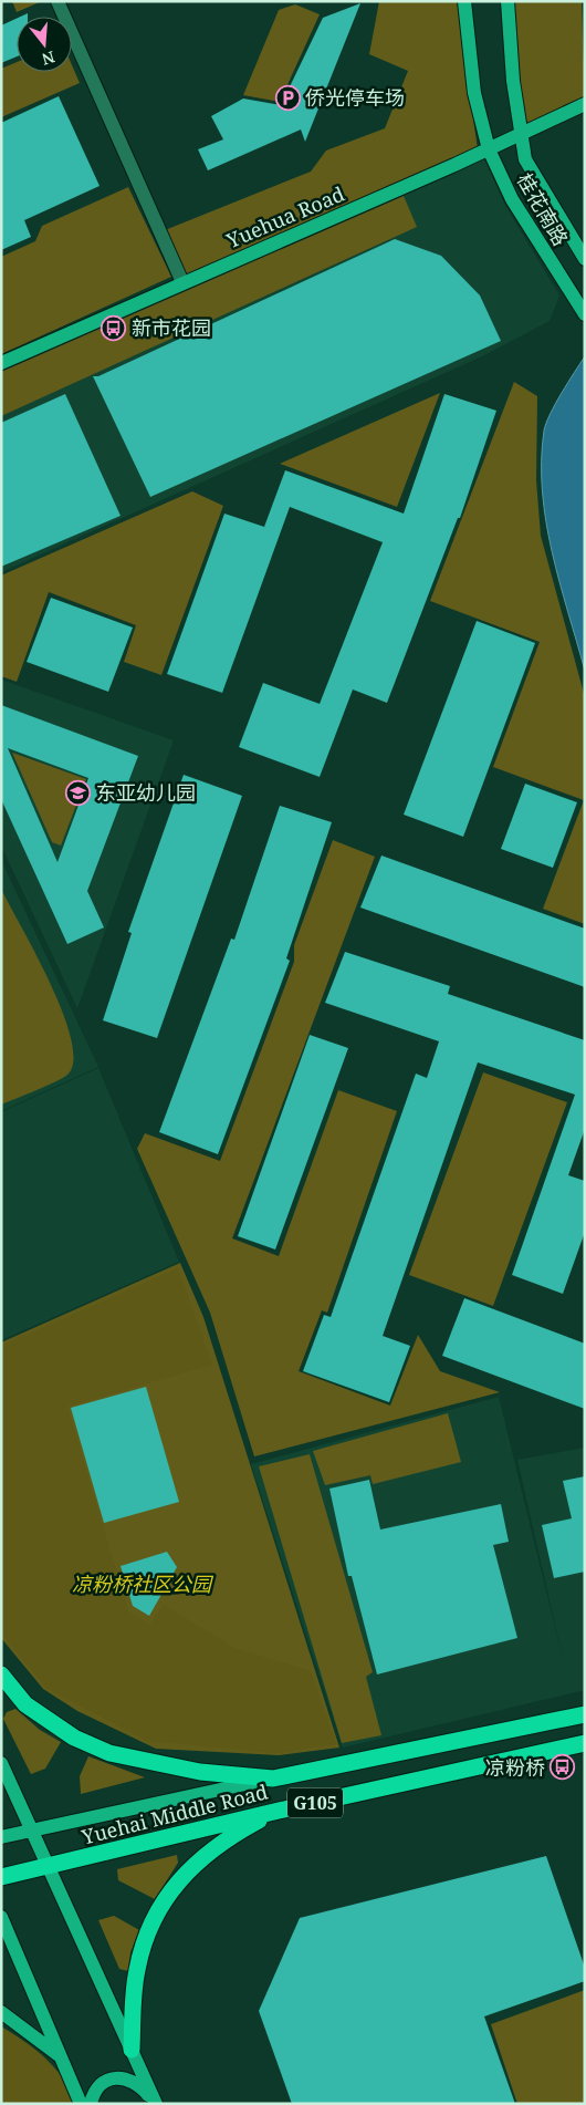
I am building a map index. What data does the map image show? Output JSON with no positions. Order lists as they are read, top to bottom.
{
  "streets": {
    "highway": ["G105", "Yuehai Middle Road"],
    "main road": ["桂花南路", "Yuehua Road"]
  },
  "crossings": [
    ["桂花南路", "Yuehua Road"]
  ],
  "parks": ["凉粉桥社区公园"],
  "places": {
    "parking": ["侨光停车场"],
    "bus stop": ["新市花园", "凉粉桥"],
    "school or university": ["东亚幼儿园"]
  },
  "north": "bottom"
}
